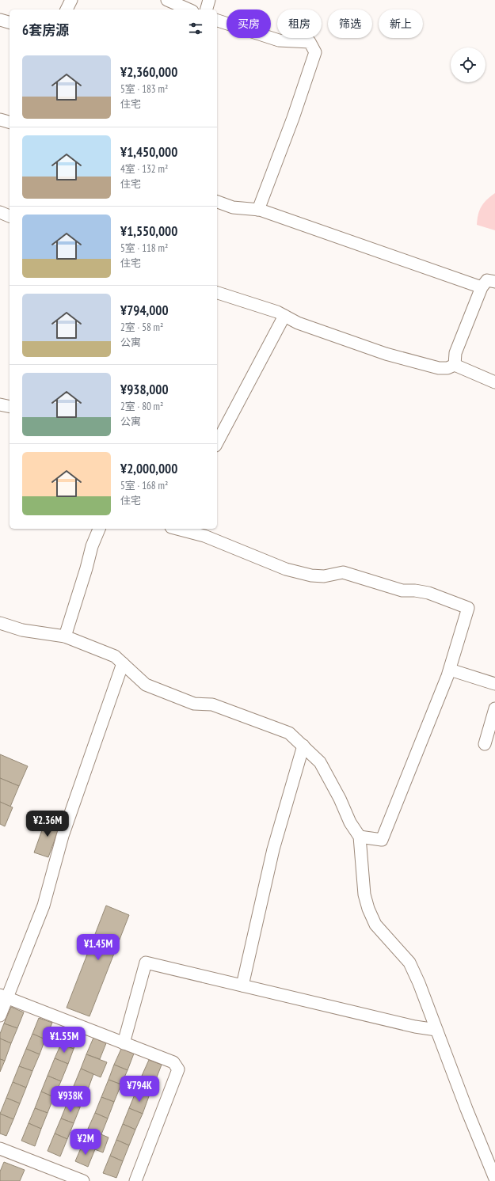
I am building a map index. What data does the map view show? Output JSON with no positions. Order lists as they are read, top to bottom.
{
  "page": {
    "chip": [
      "买房",
      "租房",
      "筛选",
      "新上"
    ],
    "heading": "6套房源",
    "list": [
      {
        "name": "¥2,360,000",
        "note": "5室 · 183 m² · 住宅"
      },
      {
        "name": "¥1,450,000",
        "note": "4室 · 132 m² · 住宅"
      },
      {
        "name": "¥1,550,000",
        "note": "5室 · 118 m² · 住宅"
      },
      {
        "name": "¥794,000",
        "note": "2室 · 58 m² · 公寓"
      },
      {
        "name": "¥938,000",
        "note": "2室 · 80 m² · 公寓"
      },
      {
        "name": "¥2,000,000",
        "note": "5室 · 168 m² · 住宅"
      }
    ],
    "price": [
      "¥2.36M",
      "¥1.45M",
      "¥1.55M",
      "¥794K",
      "¥938K",
      "¥2M"
    ]
  }
}
